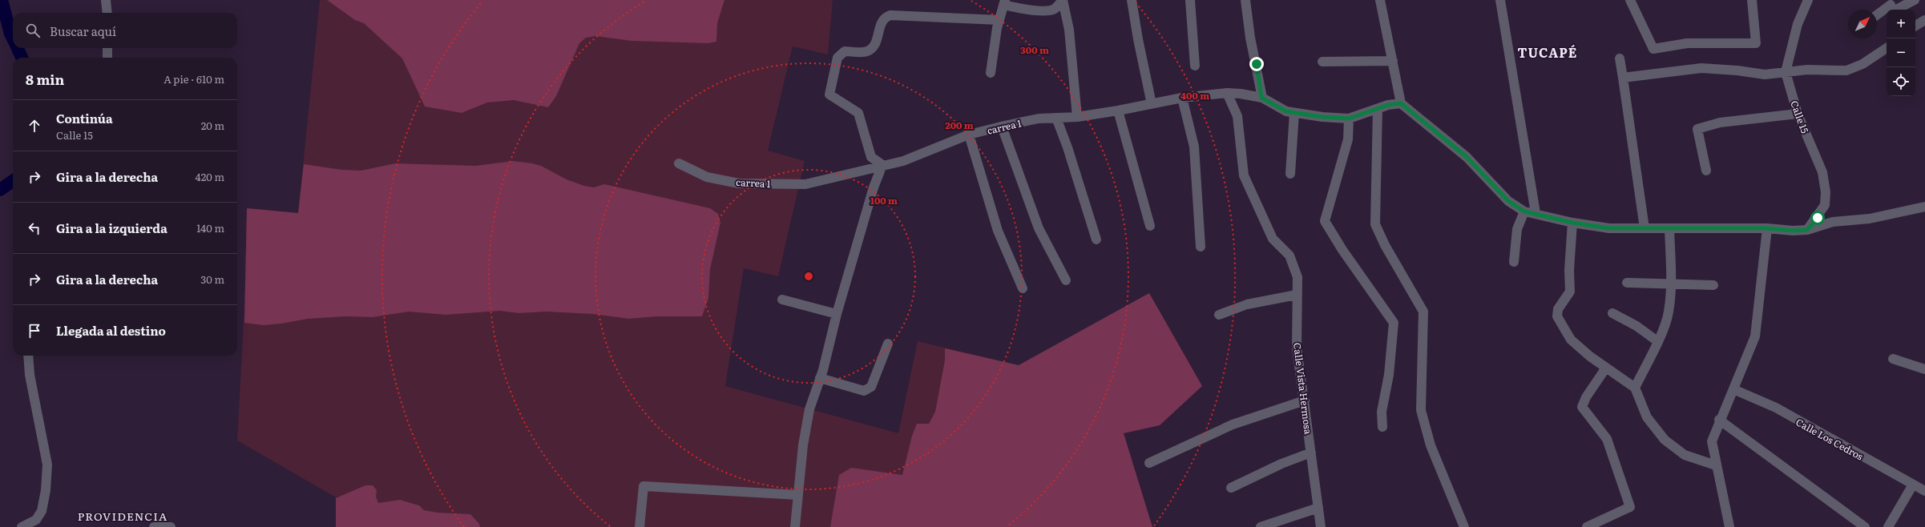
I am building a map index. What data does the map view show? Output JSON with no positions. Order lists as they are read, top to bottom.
{
  "streets": {
    "street": [
      "Calle 15",
      "carrea 1",
      "Calle Vista Hermosa",
      "Calle Los Cedros"
    ]
  },
  "crossings": [
    ["carrea 1", "Calle Vista Hermosa"]
  ],
  "districts": ["TUCAPÉ", "PROVIDENCIA"],
  "north": "top right",
  "page": {
    "map_buttons": ["+", "−"],
    "search": "Buscar aquí",
    "heading": ["8 min", "A pie · 610 m"],
    "list": [
      ["Continúa", "Calle 15", "20 m"],
      ["Gira a la derecha", "420 m"],
      ["Gira a la izquierda", "140 m"],
      ["Gira a la derecha", "30 m"],
      "Llegada al destino"
    ]
  },
  "rings": [
    "300 m",
    "400 m",
    "200 m",
    "100 m"
  ]
}
